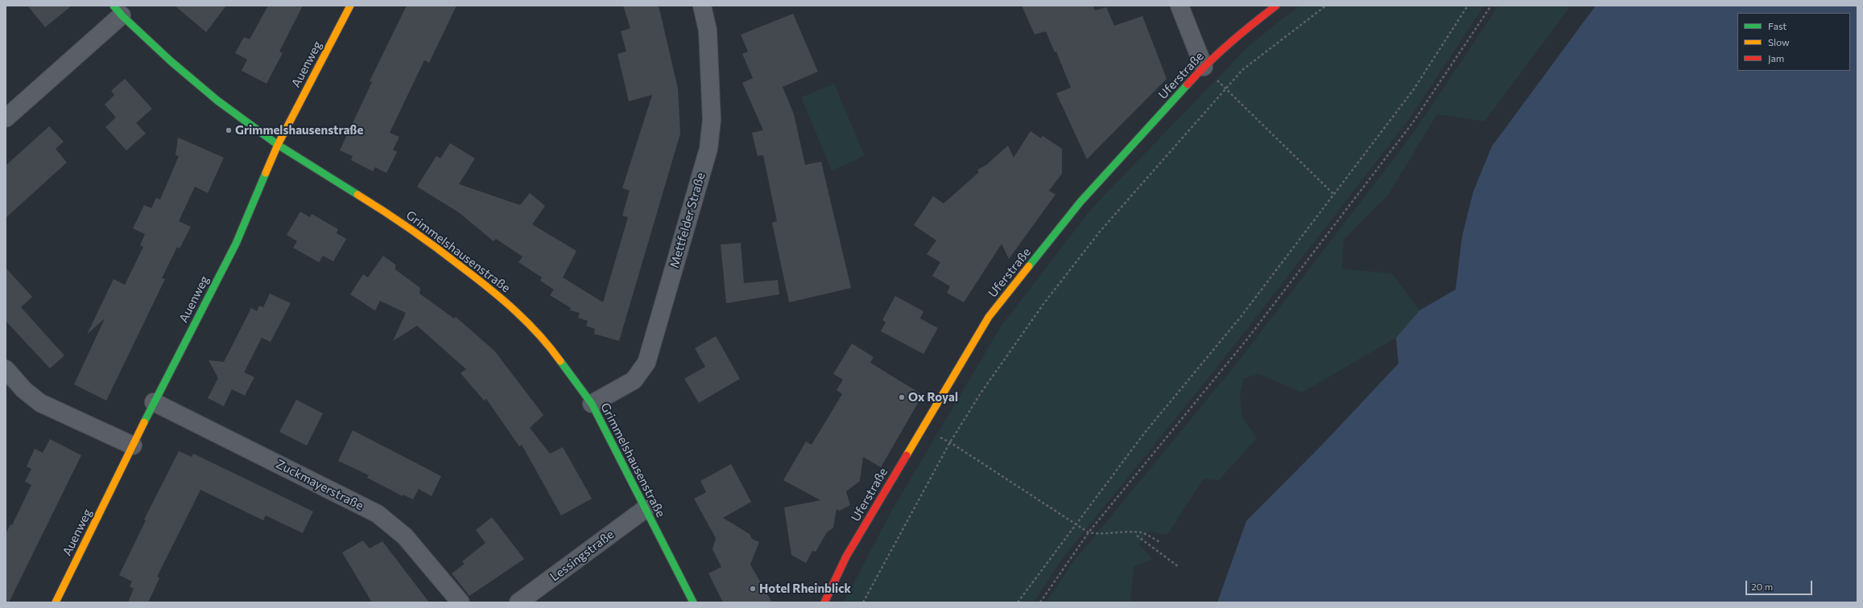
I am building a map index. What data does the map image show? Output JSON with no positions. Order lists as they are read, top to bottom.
{
  "streets": {
    "street": [
      "Auenweg",
      "Uferstraße",
      "Mettfelder Straße",
      "Grimmelshausenstraße",
      "Zuckmayerstraße",
      "Lessingstraße"
    ]
  },
  "crossings": [
    ["Auenweg", "Grimmelshausenstraße"],
    ["Auenweg", "Zuckmayerstraße"],
    ["Mettfelder Straße", "Grimmelshausenstraße"],
    ["Grimmelshausenstraße", "Lessingstraße"]
  ],
  "places": ["Grimmelshausenstraße", "Ox Royal", "Hotel Rheinblick"],
  "legend": ["Fast", "Slow", "Jam"],
  "scale_bar": "20 m"
}
